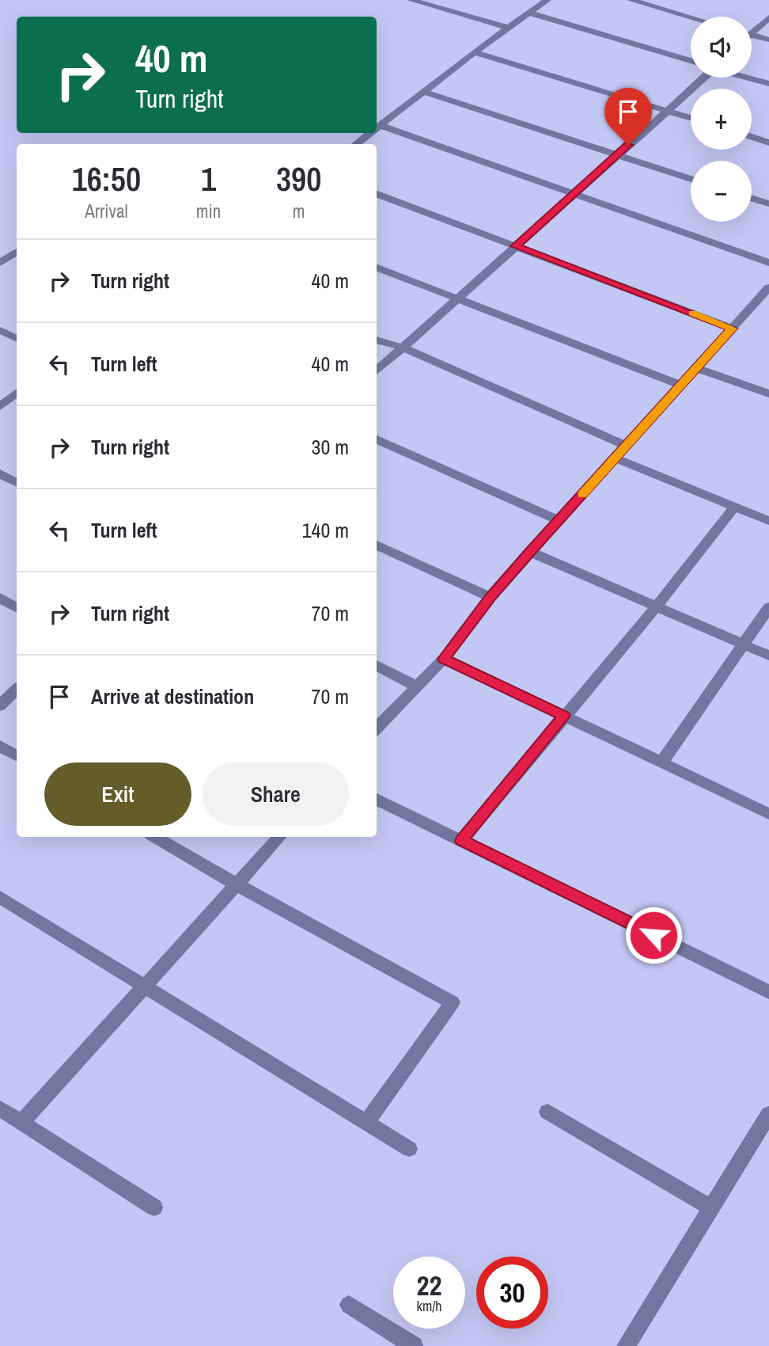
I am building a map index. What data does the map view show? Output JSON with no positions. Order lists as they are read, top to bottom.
{
  "page": {
    "map_buttons": ["+", "−"],
    "turn": ["40 m", "Turn right"],
    "eta": [
      "16:50",
      "Arrival",
      "1",
      "min",
      "390",
      "m"
    ],
    "list": [
      {
        "name": "Turn right",
        "value": "40 m"
      },
      {
        "name": "Turn left",
        "value": "40 m"
      },
      {
        "name": "Turn right",
        "value": "30 m"
      },
      {
        "name": "Turn left",
        "value": "140 m"
      },
      {
        "name": "Turn right",
        "value": "70 m"
      },
      {
        "name": "Arrive at destination",
        "value": "70 m"
      }
    ],
    "buttons": ["Exit", "Share"],
    "speed": "22 km/h",
    "limit": "30"
  }
}
